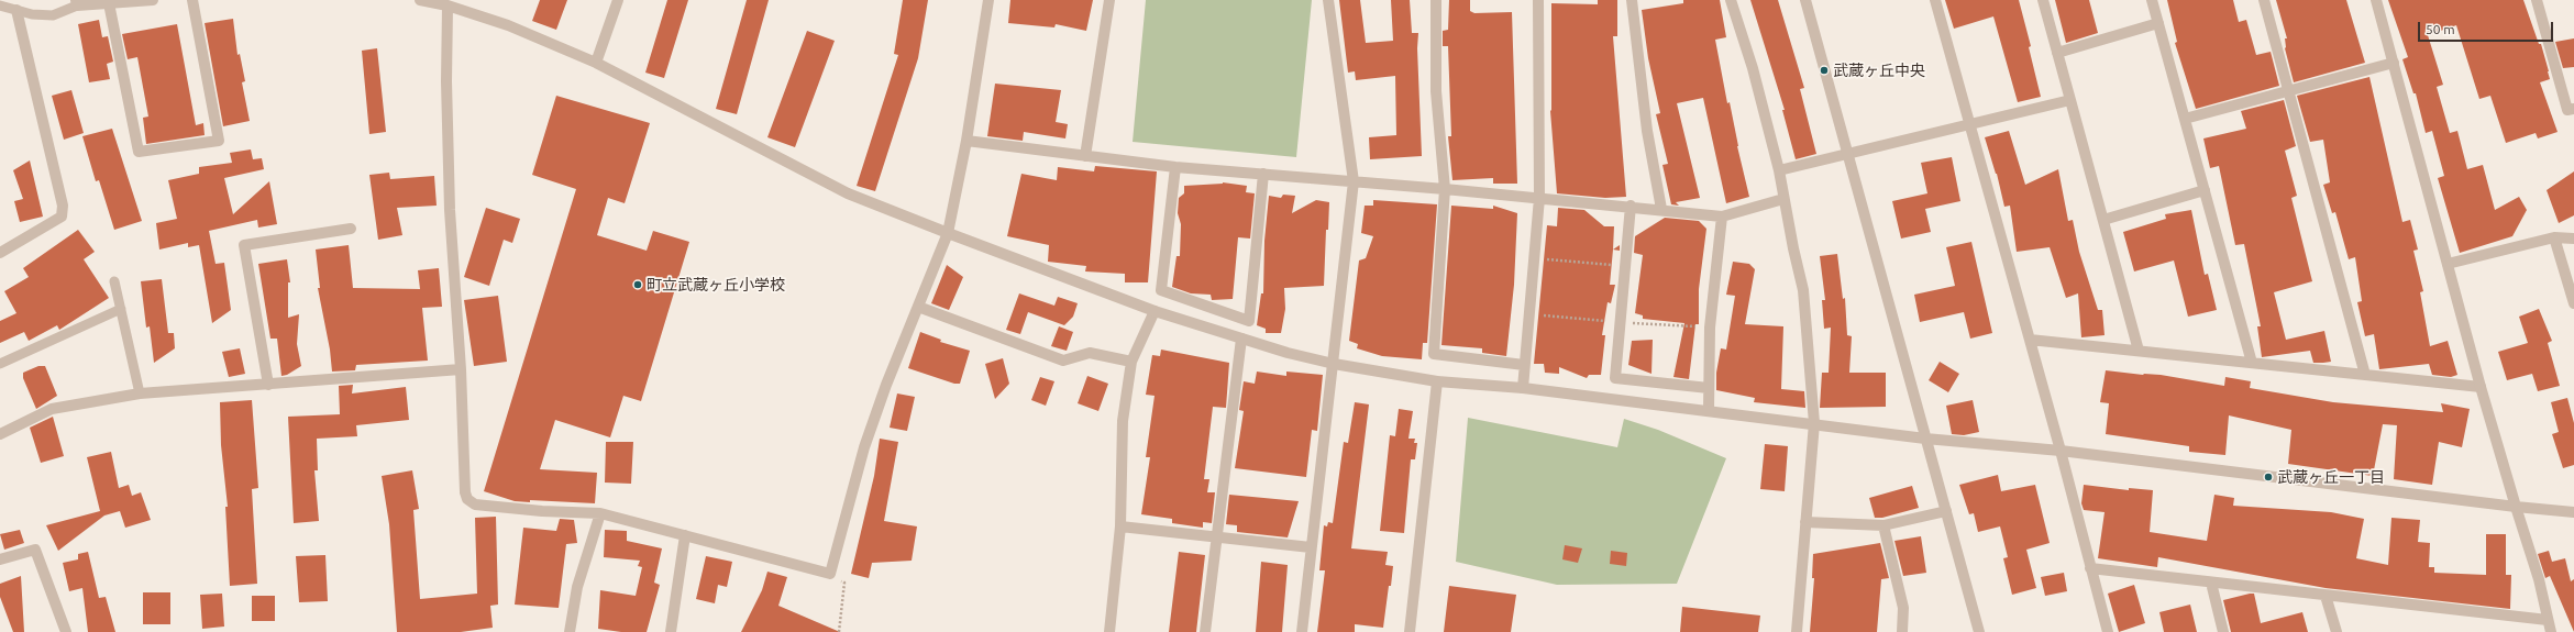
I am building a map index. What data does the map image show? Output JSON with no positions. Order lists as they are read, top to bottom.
{
  "places": ["武蔵ヶ丘中央", "町立武蔵ヶ丘小学校", "武蔵ヶ丘一丁目"],
  "scale_bar": "50 m"
}
